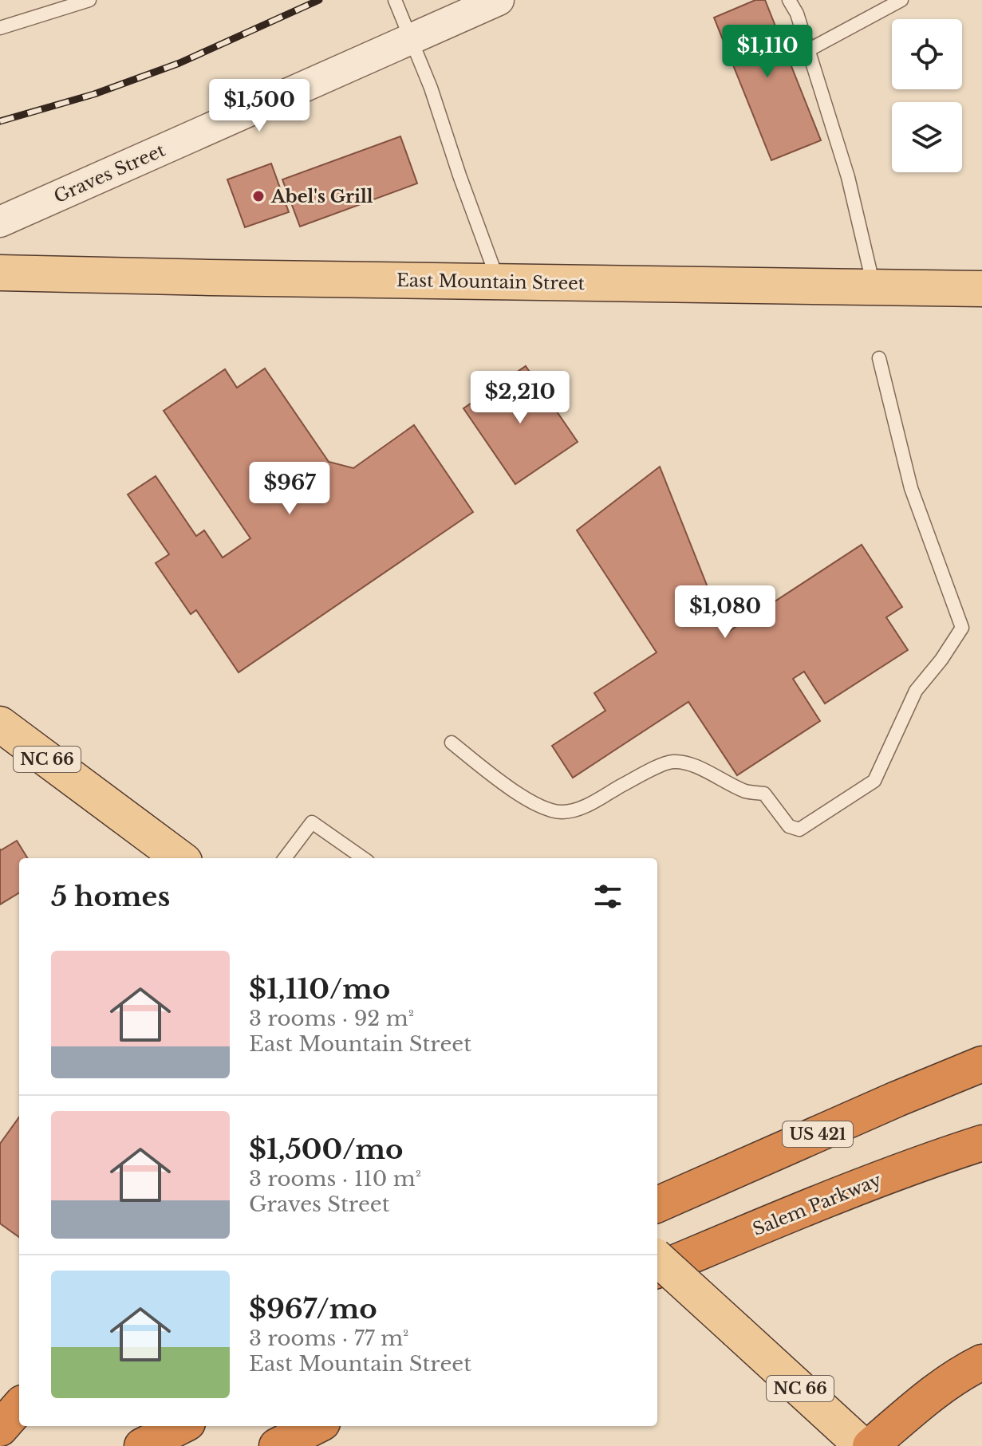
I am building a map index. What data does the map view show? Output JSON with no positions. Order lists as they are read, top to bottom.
{
  "streets": {
    "highway": ["US 421", "Salem Parkway"],
    "main road": ["East Mountain Street", "NC 66"],
    "street": ["Graves Street"]
  },
  "places": ["Abel's Grill"],
  "page": {
    "price": [
      "$1,110",
      "$1,500",
      "$2,210",
      "$967",
      "$1,080"
    ],
    "heading": "5 homes",
    "list": [
      {
        "name": "$1,110/mo",
        "note": "3 rooms · 92 m² · East Mountain Street"
      },
      {
        "name": "$1,500/mo",
        "note": "3 rooms · 110 m² · Graves Street"
      },
      {
        "name": "$967/mo",
        "note": "3 rooms · 77 m² · East Mountain Street"
      }
    ]
  }
}
